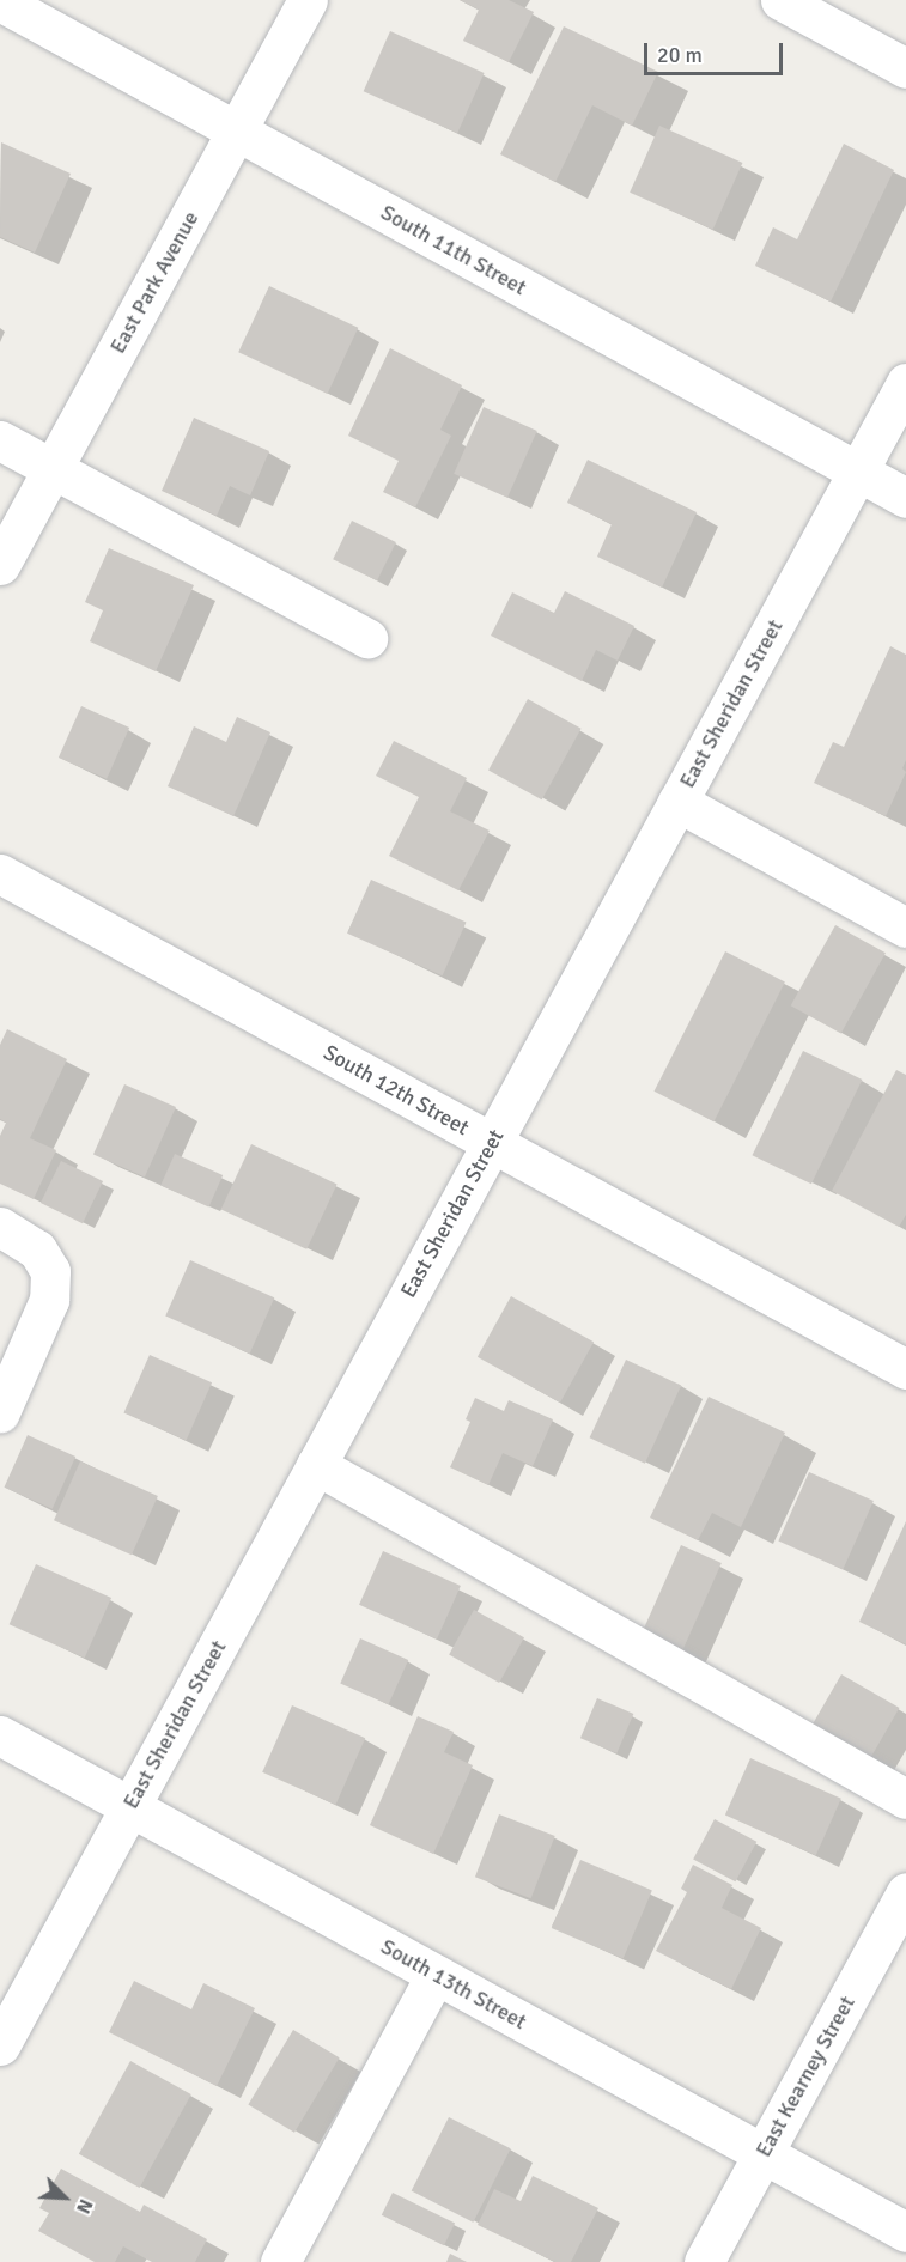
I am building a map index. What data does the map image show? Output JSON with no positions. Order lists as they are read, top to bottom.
{
  "streets": {
    "street": [
      "South 11th Street",
      "East Park Avenue",
      "East Sheridan Street",
      "South 12th Street",
      "South 13th Street",
      "East Kearney Street"
    ]
  },
  "crossings": [
    ["South 11th Street", "East Park Avenue"],
    ["South 11th Street", "East Sheridan Street"],
    ["East Sheridan Street", "South 12th Street"],
    ["East Sheridan Street", "South 13th Street"],
    ["South 13th Street", "East Kearney Street"]
  ],
  "scale_bar": "20 m",
  "north": "bottom right"
}
